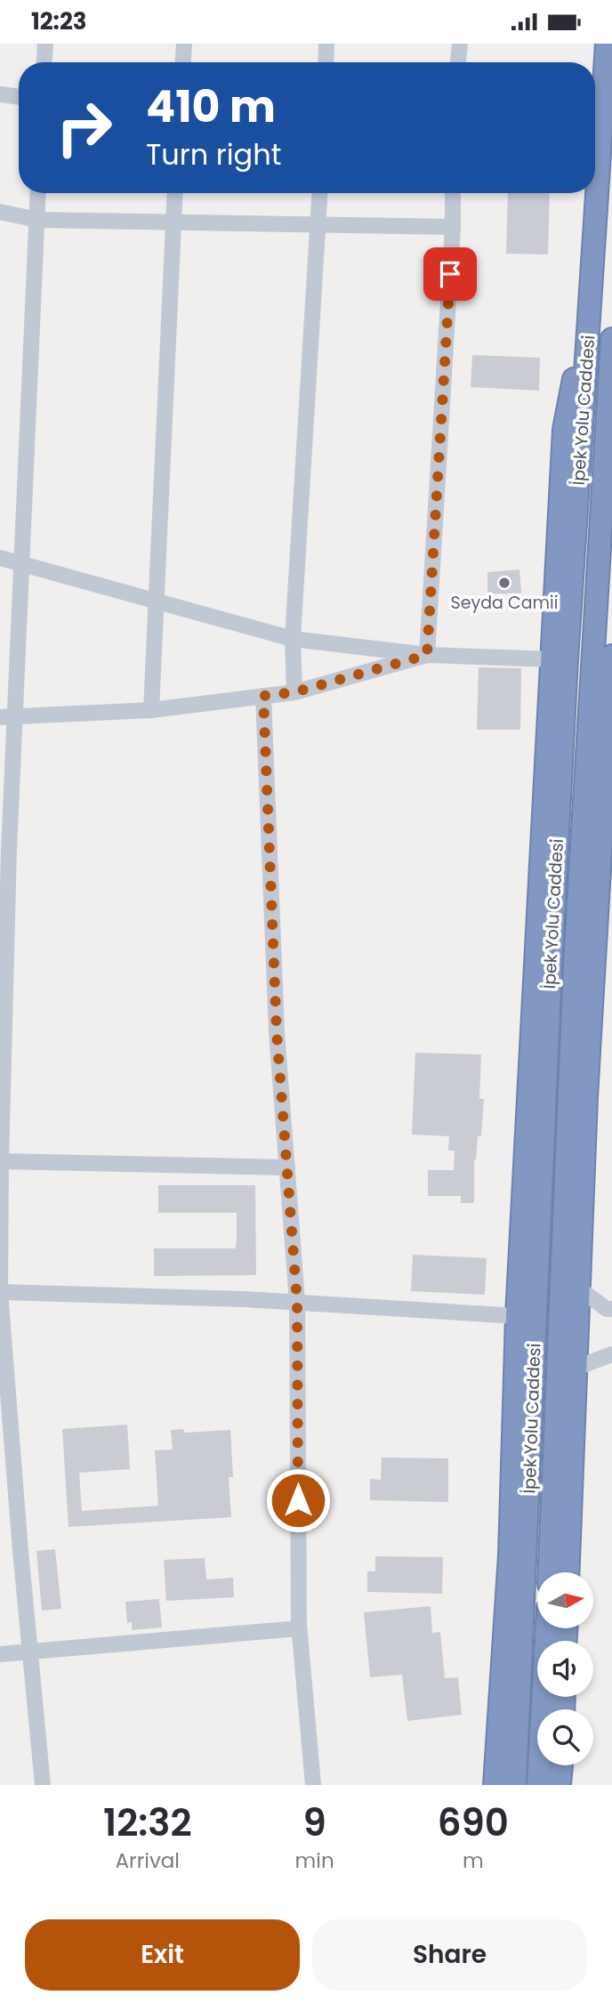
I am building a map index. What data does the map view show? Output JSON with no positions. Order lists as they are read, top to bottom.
{
  "streets": {
    "highway": ["İpek Yolu Caddesi"]
  },
  "places": ["Seyda Camii"],
  "north": "right",
  "page": {
    "status": "12:23",
    "turn": ["410 m", "Turn right"],
    "eta": [
      "12:32",
      "Arrival",
      "9",
      "min",
      "690",
      "m"
    ],
    "buttons": ["Exit", "Share"]
  }
}
